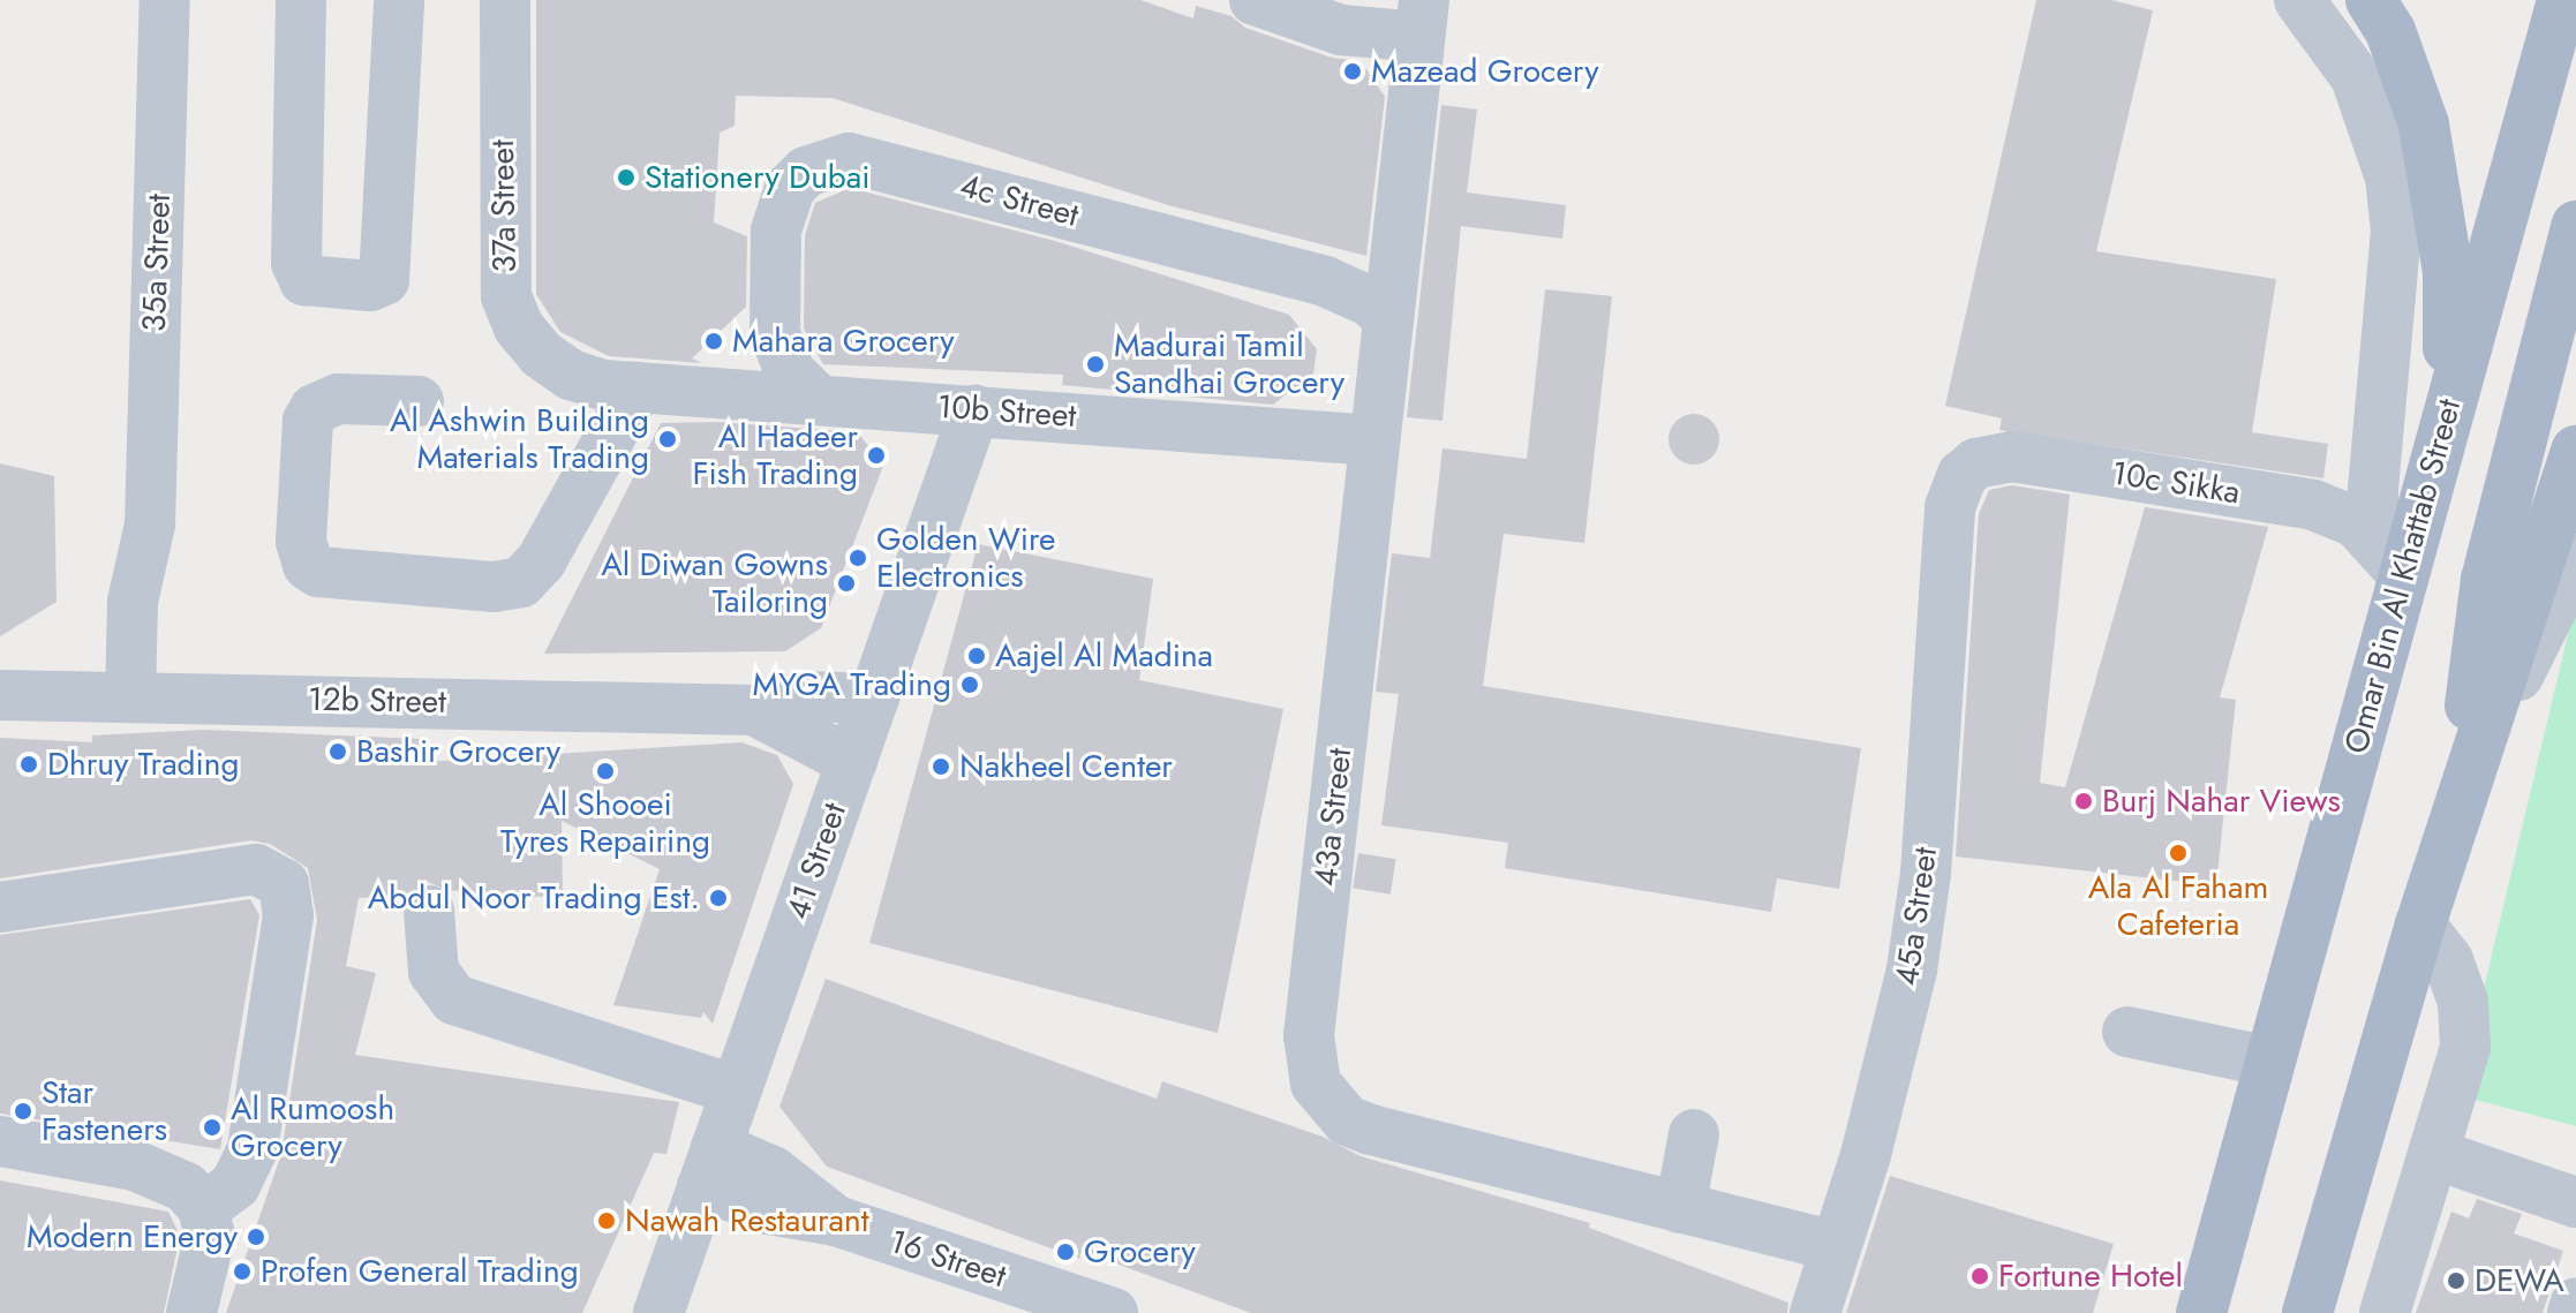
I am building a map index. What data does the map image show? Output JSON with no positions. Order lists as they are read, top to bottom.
{
  "streets": {
    "main road": ["Omar Bin Al Khattab Street"],
    "street": [
      "4c Street",
      "37a Street",
      "35a Street",
      "10b Street",
      "10c Sikka",
      "12b Street",
      "43a Street",
      "41 Street",
      "45a Street",
      "16 Street"
    ]
  },
  "crossings": [
    ["4c Street", "10b Street"],
    ["4c Street", "43a Street"],
    ["37a Street", "10b Street"],
    ["35a Street", "12b Street"],
    ["10b Street", "43a Street"],
    ["10b Street", "41 Street"],
    ["10c Sikka", "Omar Bin Al Khattab Street"],
    ["10c Sikka", "45a Street"],
    ["12b Street", "41 Street"],
    ["43a Street", "45a Street"],
    ["41 Street", "16 Street"]
  ],
  "places": [
    "Mazead Grocery",
    "Stationery Dubai",
    "Mahara Grocery",
    "Madurai Tamil Sandhai Grocery",
    "Al Ashwin Building Materials Trading",
    "Al Hadeer Fish Trading",
    "Golden Wire Electronics",
    "Al Diwan Gowns Tailoring",
    "Aajel Al Madina",
    "MYGA Trading",
    "Bashir Grocery",
    "Dhruy Trading",
    "Nakheel Center",
    "Al Shooei Tyres Repairing",
    "Burj Nahar Views",
    "Ala Al Faham Cafeteria",
    "Abdul Noor Trading Est.",
    "Star Fasteners",
    "Al Rumoosh Grocery",
    "Nawah Restaurant",
    "Modern Energy",
    "Grocery",
    "Profen General Trading",
    "Fortune Hotel",
    "DEWA"
  ]
}
